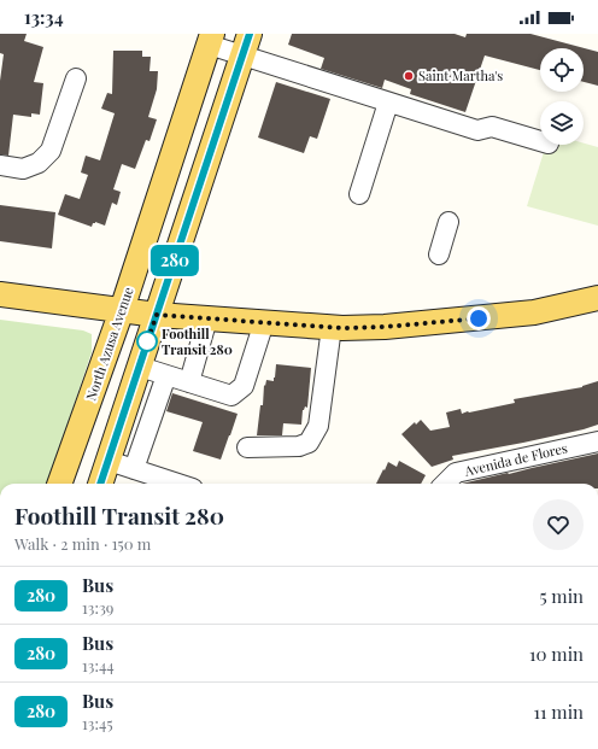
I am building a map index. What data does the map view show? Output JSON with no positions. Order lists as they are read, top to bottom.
{
  "streets": {
    "main road": ["North Azusa Avenue"],
    "street": ["Avenida de Flores"]
  },
  "places": ["Saint Martha's", "Foothill Transit 280"],
  "lines": ["bus line 280"],
  "page": {
    "status": "13:34",
    "on_map": "280",
    "heading": ["Foothill Transit 280", "Walk · 2 min · 150 m"],
    "list": [
      {
        "mark": "280",
        "name": "Bus",
        "note": "13:39",
        "value": "5 min"
      },
      {
        "mark": "280",
        "name": "Bus",
        "note": "13:44",
        "value": "10 min"
      },
      {
        "mark": "280",
        "name": "Bus",
        "note": "13:45",
        "value": "11 min"
      }
    ]
  }
}
